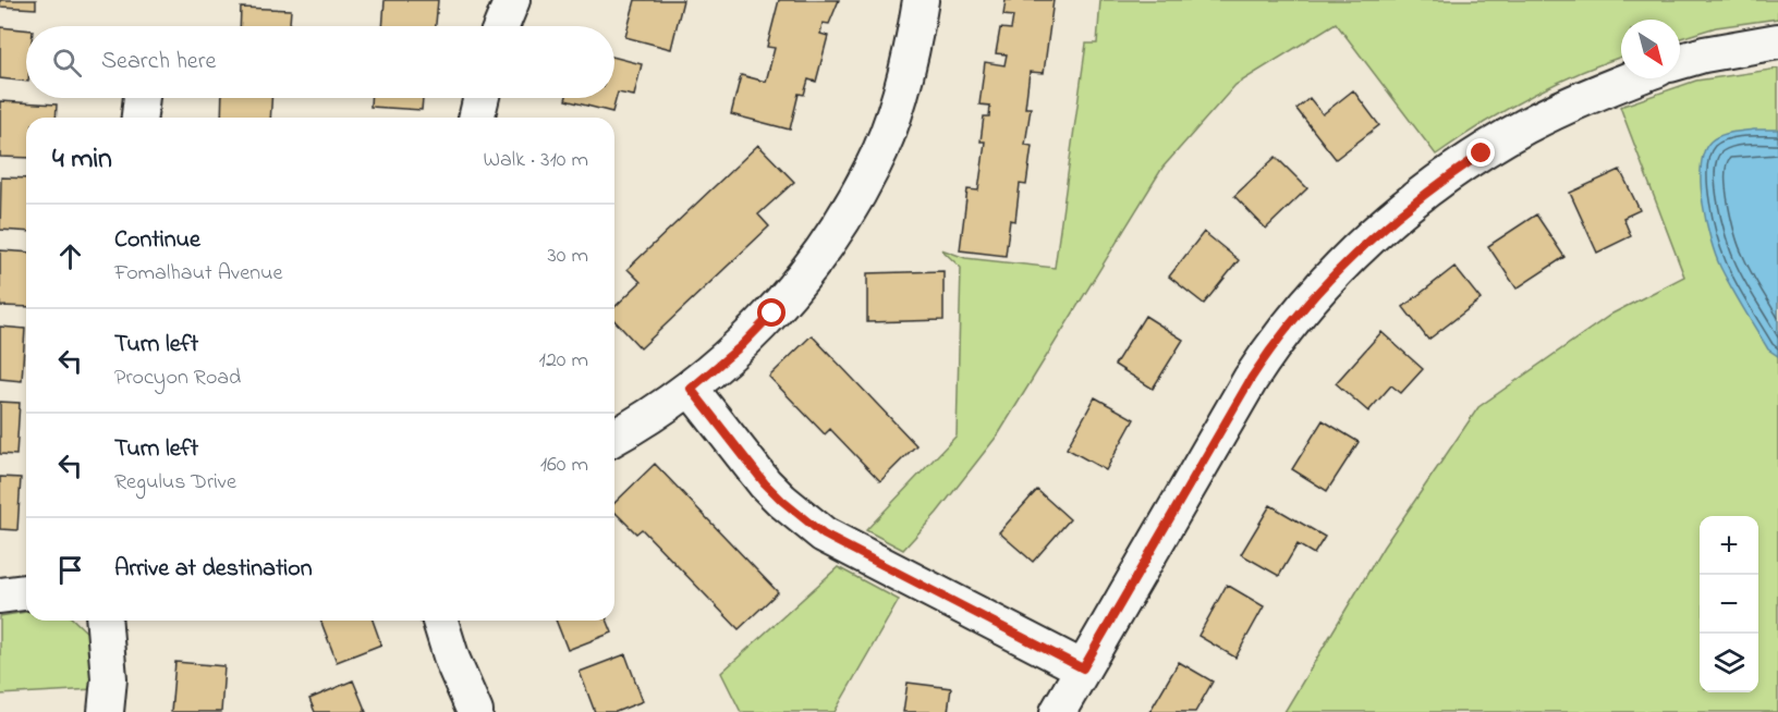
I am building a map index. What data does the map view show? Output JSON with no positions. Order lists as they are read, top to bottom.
{
  "north": "bottom right",
  "page": {
    "search": "Search here",
    "heading": ["4 min", "Walk · 310 m"],
    "list": [
      ["Continue", "Fomalhaut Avenue", "30 m"],
      ["Turn left", "Procyon Road", "120 m"],
      ["Turn left", "Regulus Drive", "160 m"],
      "Arrive at destination"
    ],
    "map_buttons": ["+", "−"]
  }
}
